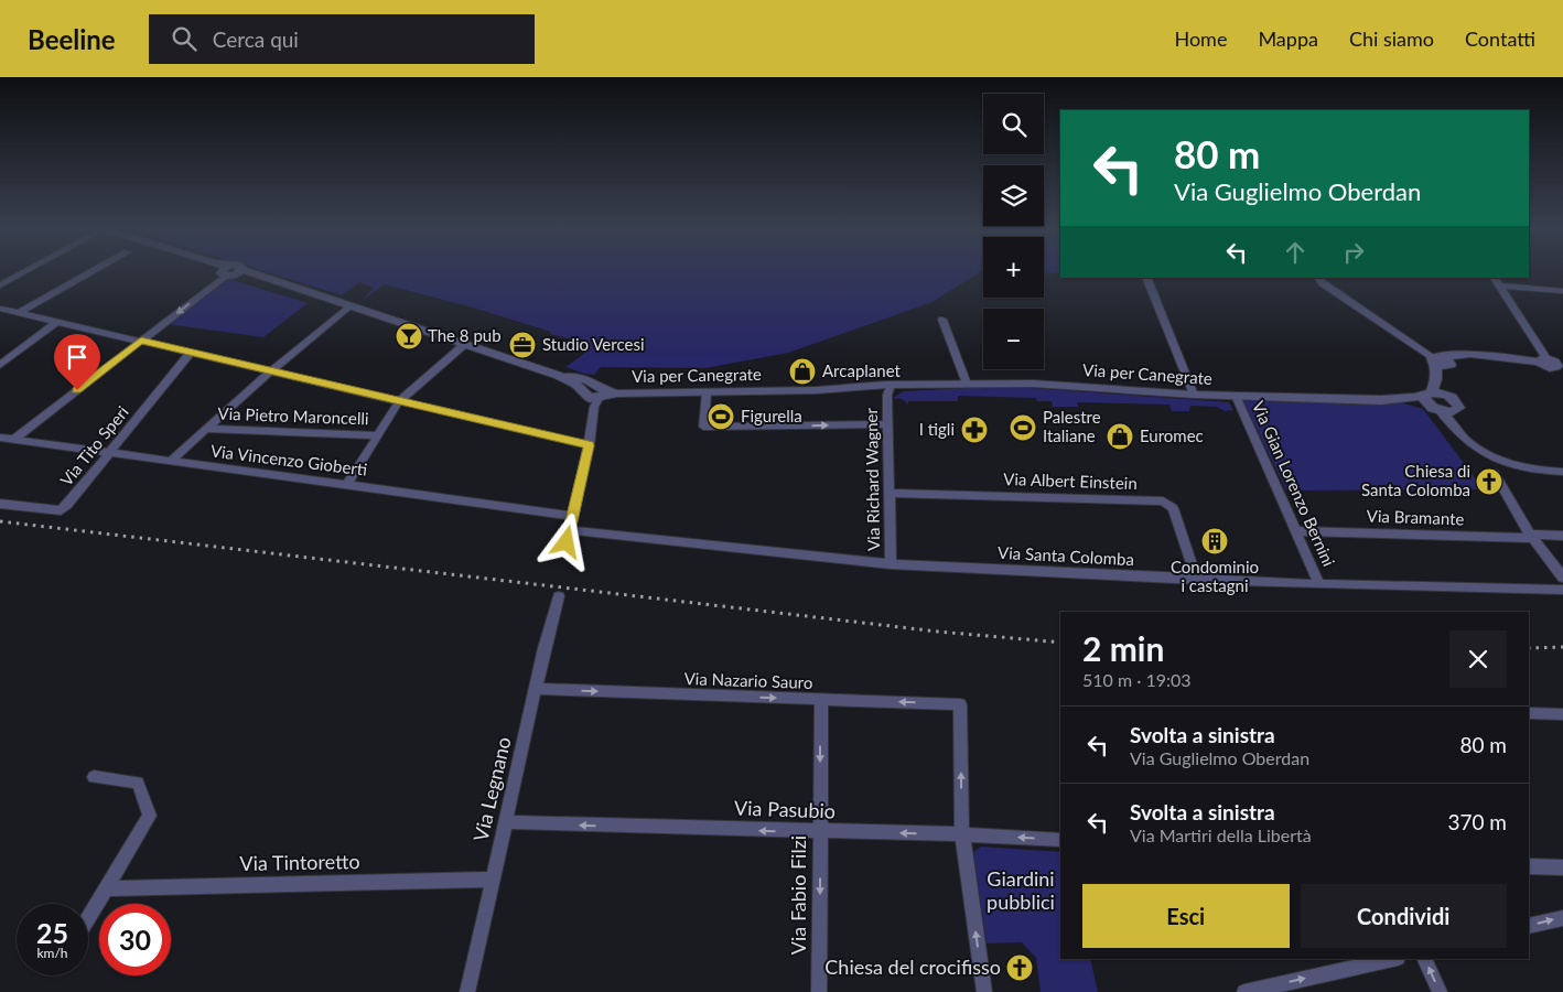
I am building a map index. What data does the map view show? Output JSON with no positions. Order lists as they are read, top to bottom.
{
  "streets": {
    "street": [
      "Via per Canegrate",
      "Via Pietro Maroncelli",
      "Via Tito Speri",
      "Via Vincenzo Gioberti",
      "Via Richard Wagner",
      "Via Albert Einstein",
      "Via Gian Lorenzo Bernini",
      "Via Bramante",
      "Via Santa Colomba",
      "Via Nazario Sauro",
      "Via Legnano",
      "Via Pasubio",
      "Via Tintoretto",
      "Via Fabio Filzi"
    ]
  },
  "crossings": [
    ["Via per Canegrate", "Via Richard Wagner"],
    ["Via per Canegrate", "Via Gian Lorenzo Bernini"],
    ["Via Tito Speri", "Via Vincenzo Gioberti"],
    ["Via Vincenzo Gioberti", "Via Santa Colomba"],
    ["Via Richard Wagner", "Via Albert Einstein"],
    ["Via Richard Wagner", "Via Santa Colomba"],
    ["Via Albert Einstein", "Via Santa Colomba"],
    ["Via Gian Lorenzo Bernini", "Via Bramante"],
    ["Via Gian Lorenzo Bernini", "Via Santa Colomba"],
    ["Via Nazario Sauro", "Via Legnano"],
    ["Via Nazario Sauro", "Via Pasubio"],
    ["Via Nazario Sauro", "Via Fabio Filzi"],
    ["Via Legnano", "Via Pasubio"],
    ["Via Legnano", "Via Tintoretto"],
    ["Via Pasubio", "Via Fabio Filzi"]
  ],
  "one_way": ["Via Pasubio", "Via Fabio Filzi"],
  "parks": ["Giardini pubblici"],
  "places": {
    "bar": ["The 8 pub"],
    "office": ["Studio Vercesi"],
    "shop": ["Arcaplanet", "Euromec"],
    "sports": ["Figurella", "Palestre Italiane"],
    "pharmacy": ["I tigli"],
    "church": ["Chiesa di Santa Colomba", "Chiesa del crocifisso"],
    "building": ["Condominio i castagni"]
  },
  "page": {
    "header": "Beeline",
    "search": "Cerca qui",
    "nav": [
      "Home",
      "Mappa",
      "Chi siamo",
      "Contatti"
    ],
    "map_buttons": ["+", "−"],
    "turn": ["80 m", "Via Guglielmo Oberdan"],
    "heading": ["2 min", "510 m · 19:03"],
    "list": [
      {
        "name": "Svolta a sinistra",
        "note": "Via Guglielmo Oberdan",
        "value": "80 m"
      },
      {
        "name": "Svolta a sinistra",
        "note": "Via Martiri della Libertà",
        "value": "370 m"
      }
    ],
    "buttons": ["Esci", "Condividi"],
    "speed": "25 km/h",
    "limit": "30"
  }
}
